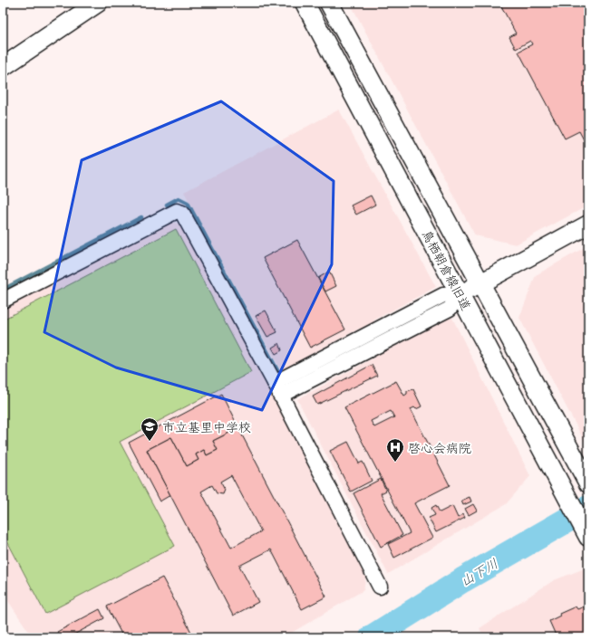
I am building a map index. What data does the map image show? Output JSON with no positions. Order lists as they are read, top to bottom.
{
  "streets": {
    "street": ["鳥栖朝倉線旧道"]
  },
  "water": ["山下川"],
  "places": {
    "school or university": ["市立基里中学校"],
    "hospital": ["啓心会病院"]
  }
}
